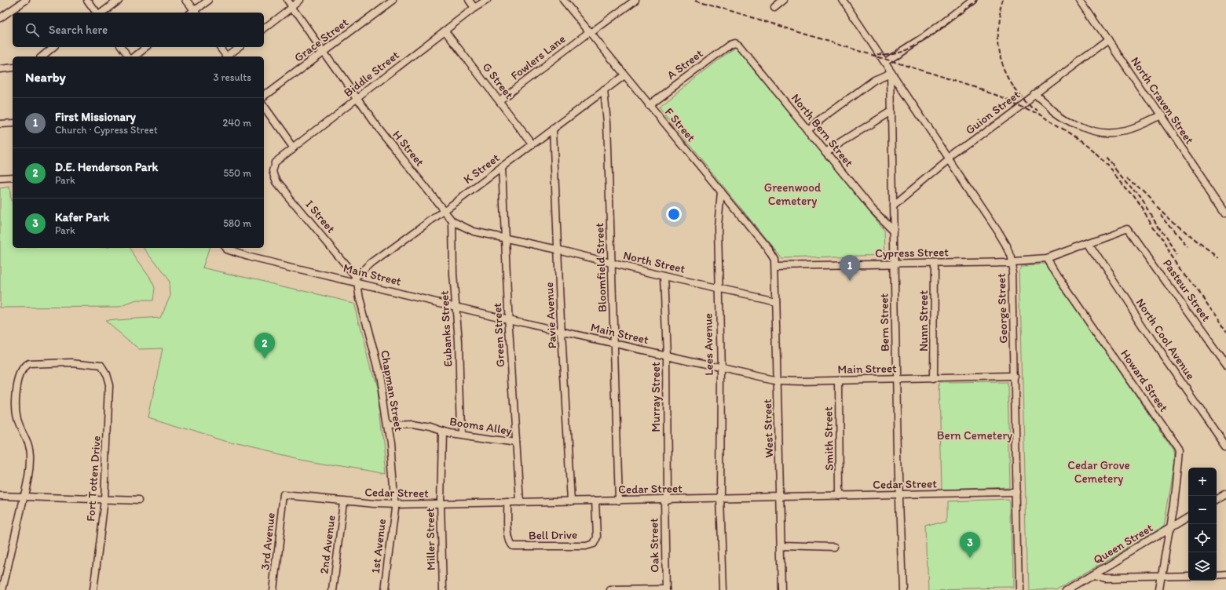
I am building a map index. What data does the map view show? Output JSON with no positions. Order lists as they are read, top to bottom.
{
  "streets": {
    "street": [
      "Grace Street",
      "Fowlers Lane",
      "A Street",
      "Biddle Street",
      "G Street",
      "North Craven Street",
      "Guion Street",
      "F Street",
      "North Bern Street",
      "H Street",
      "K Street",
      "I Street",
      "Cypress Street",
      "North Street",
      "Bloomfield Street",
      "Main Street",
      "Pasteur Street",
      "George Street",
      "Pavie Avenue",
      "Nunn Street",
      "Bern Street",
      "Eubanks Street",
      "Green Street",
      "North Cool Avenue",
      "Lees Avenue",
      "Howard Street",
      "Chapman Street",
      "Murray Street",
      "Booms Alley",
      "West Street",
      "Smith Street",
      "Fort Totten Drive",
      "Cedar Street",
      "Bell Drive",
      "Miller Street",
      "3rd Avenue",
      "Queen Street",
      "2nd Avenue",
      "Oak Street",
      "1st Avenue"
    ]
  },
  "crossings": [
    ["Grace Street", "H Street"],
    ["Fowlers Lane", "G Street"],
    ["Fowlers Lane", "F Street"],
    ["A Street", "F Street"],
    ["A Street", "North Bern Street"],
    ["Biddle Street", "G Street"],
    ["Biddle Street", "H Street"],
    ["Biddle Street", "I Street"],
    ["G Street", "K Street"],
    ["North Craven Street", "Guion Street"],
    ["Guion Street", "George Street"],
    ["Guion Street", "Bern Street"],
    ["F Street", "K Street"],
    ["F Street", "Cypress Street"],
    ["F Street", "Lees Avenue"],
    ["F Street", "West Street"],
    ["North Bern Street", "Bern Street"],
    ["H Street", "K Street"],
    ["H Street", "North Street"],
    ["K Street", "I Street"],
    ["K Street", "North Street"],
    ["K Street", "Bloomfield Street"],
    ["K Street", "Main Street"],
    ["K Street", "Pavie Avenue"],
    ["K Street", "Green Street"],
    ["K Street", "Chapman Street"],
    ["I Street", "Main Street"],
    ["I Street", "Chapman Street"],
    ["Cypress Street", "Pasteur Street"],
    ["Cypress Street", "George Street"],
    ["Cypress Street", "Nunn Street"],
    ["Cypress Street", "Bern Street"],
    ["Cypress Street", "North Cool Avenue"],
    ["Cypress Street", "Howard Street"],
    ["Cypress Street", "West Street"],
    ["North Street", "Bloomfield Street"],
    ["North Street", "Pavie Avenue"],
    ["North Street", "Eubanks Street"],
    ["North Street", "Green Street"],
    ["North Street", "Lees Avenue"],
    ["North Street", "Murray Street"],
    ["North Street", "West Street"],
    ["Bloomfield Street", "Main Street"],
    ["Bloomfield Street", "Cedar Street"],
    ["Main Street", "George Street"],
    ["Main Street", "Pavie Avenue"],
    ["Main Street", "Nunn Street"],
    ["Main Street", "Bern Street"],
    ["Main Street", "Eubanks Street"],
    ["Main Street", "Green Street"],
    ["Main Street", "Lees Avenue"],
    ["Main Street", "Chapman Street"],
    ["Main Street", "Murray Street"],
    ["Main Street", "West Street"],
    ["Main Street", "Smith Street"],
    ["George Street", "Bern Street"],
    ["George Street", "Cedar Street"],
    ["Pavie Avenue", "Cedar Street"],
    ["Bern Street", "Cedar Street"],
    ["Eubanks Street", "Booms Alley"],
    ["Green Street", "Booms Alley"],
    ["Green Street", "Cedar Street"],
    ["Lees Avenue", "Cedar Street"],
    ["Howard Street", "Queen Street"],
    ["Chapman Street", "Booms Alley"],
    ["Chapman Street", "Cedar Street"],
    ["Chapman Street", "1st Avenue"],
    ["Murray Street", "Cedar Street"],
    ["Murray Street", "Oak Street"],
    ["Booms Alley", "Miller Street"],
    ["West Street", "Cedar Street"],
    ["Smith Street", "Cedar Street"],
    ["Cedar Street", "Bell Drive"],
    ["Cedar Street", "Miller Street"],
    ["Cedar Street", "3rd Avenue"],
    ["Cedar Street", "2nd Avenue"],
    ["Cedar Street", "Oak Street"],
    ["Cedar Street", "1st Avenue"]
  ],
  "parks": ["Greenwood Cemetery", "Bern Cemetery", "Cedar Grove Cemetery"],
  "page": {
    "search": "Search here",
    "heading": ["Nearby", "3 results"],
    "list": [
      {
        "mark": "1",
        "name": "First Missionary",
        "note": "Church · Cypress Street",
        "value": "240 m"
      },
      {
        "mark": "2",
        "name": "D.E. Henderson Park",
        "note": "Park",
        "value": "550 m"
      },
      {
        "mark": "3",
        "name": "Kafer Park",
        "note": "Park",
        "value": "580 m"
      }
    ],
    "pins": ["1", "2", "3"],
    "map_buttons": ["+", "−"]
  }
}
